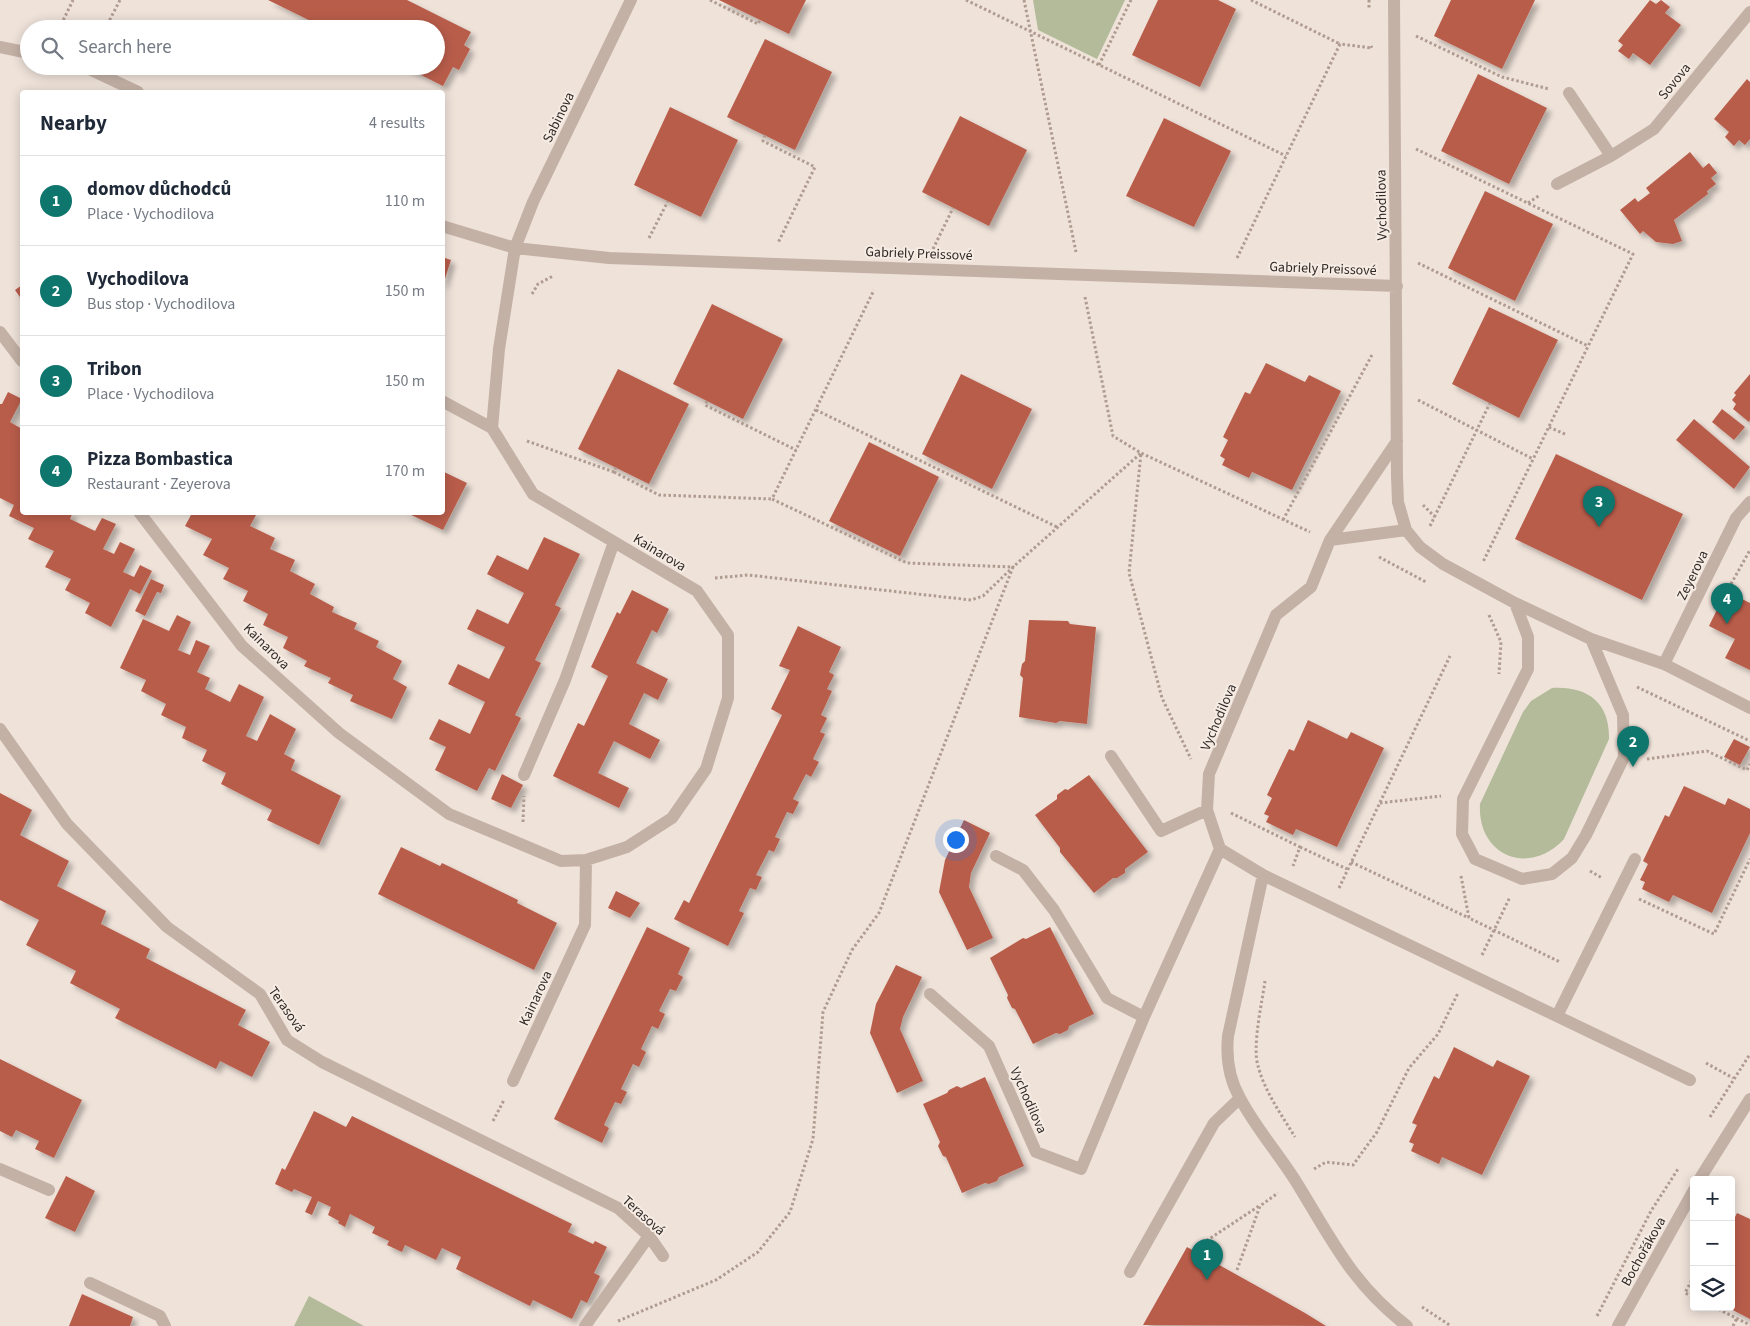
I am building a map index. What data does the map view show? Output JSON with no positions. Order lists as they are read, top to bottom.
{
  "streets": {
    "street": [
      "Sovova",
      "Sabinova",
      "Vychodilova",
      "Gabriely Preissové",
      "Kainarova",
      "Zeyerova",
      "Terasová",
      "Bochořákova"
    ]
  },
  "crossings": [
    ["Sabinova", "Gabriely Preissové"],
    ["Vychodilova", "Gabriely Preissové"],
    ["Vychodilova", "Zeyerova"]
  ],
  "page": {
    "search": "Search here",
    "heading": ["Nearby", "4 results"],
    "list": [
      {
        "mark": "1",
        "name": "domov důchodců",
        "note": "Place · Vychodilova",
        "value": "110 m"
      },
      {
        "mark": "2",
        "name": "Vychodilova",
        "note": "Bus stop · Vychodilova",
        "value": "150 m"
      },
      {
        "mark": "3",
        "name": "Tribon",
        "note": "Place · Vychodilova",
        "value": "150 m"
      },
      {
        "mark": "4",
        "name": "Pizza Bombastica",
        "note": "Restaurant · Zeyerova",
        "value": "170 m"
      }
    ],
    "pins": [
      "3",
      "4",
      "2",
      "1"
    ],
    "map_buttons": ["+", "−"]
  }
}
